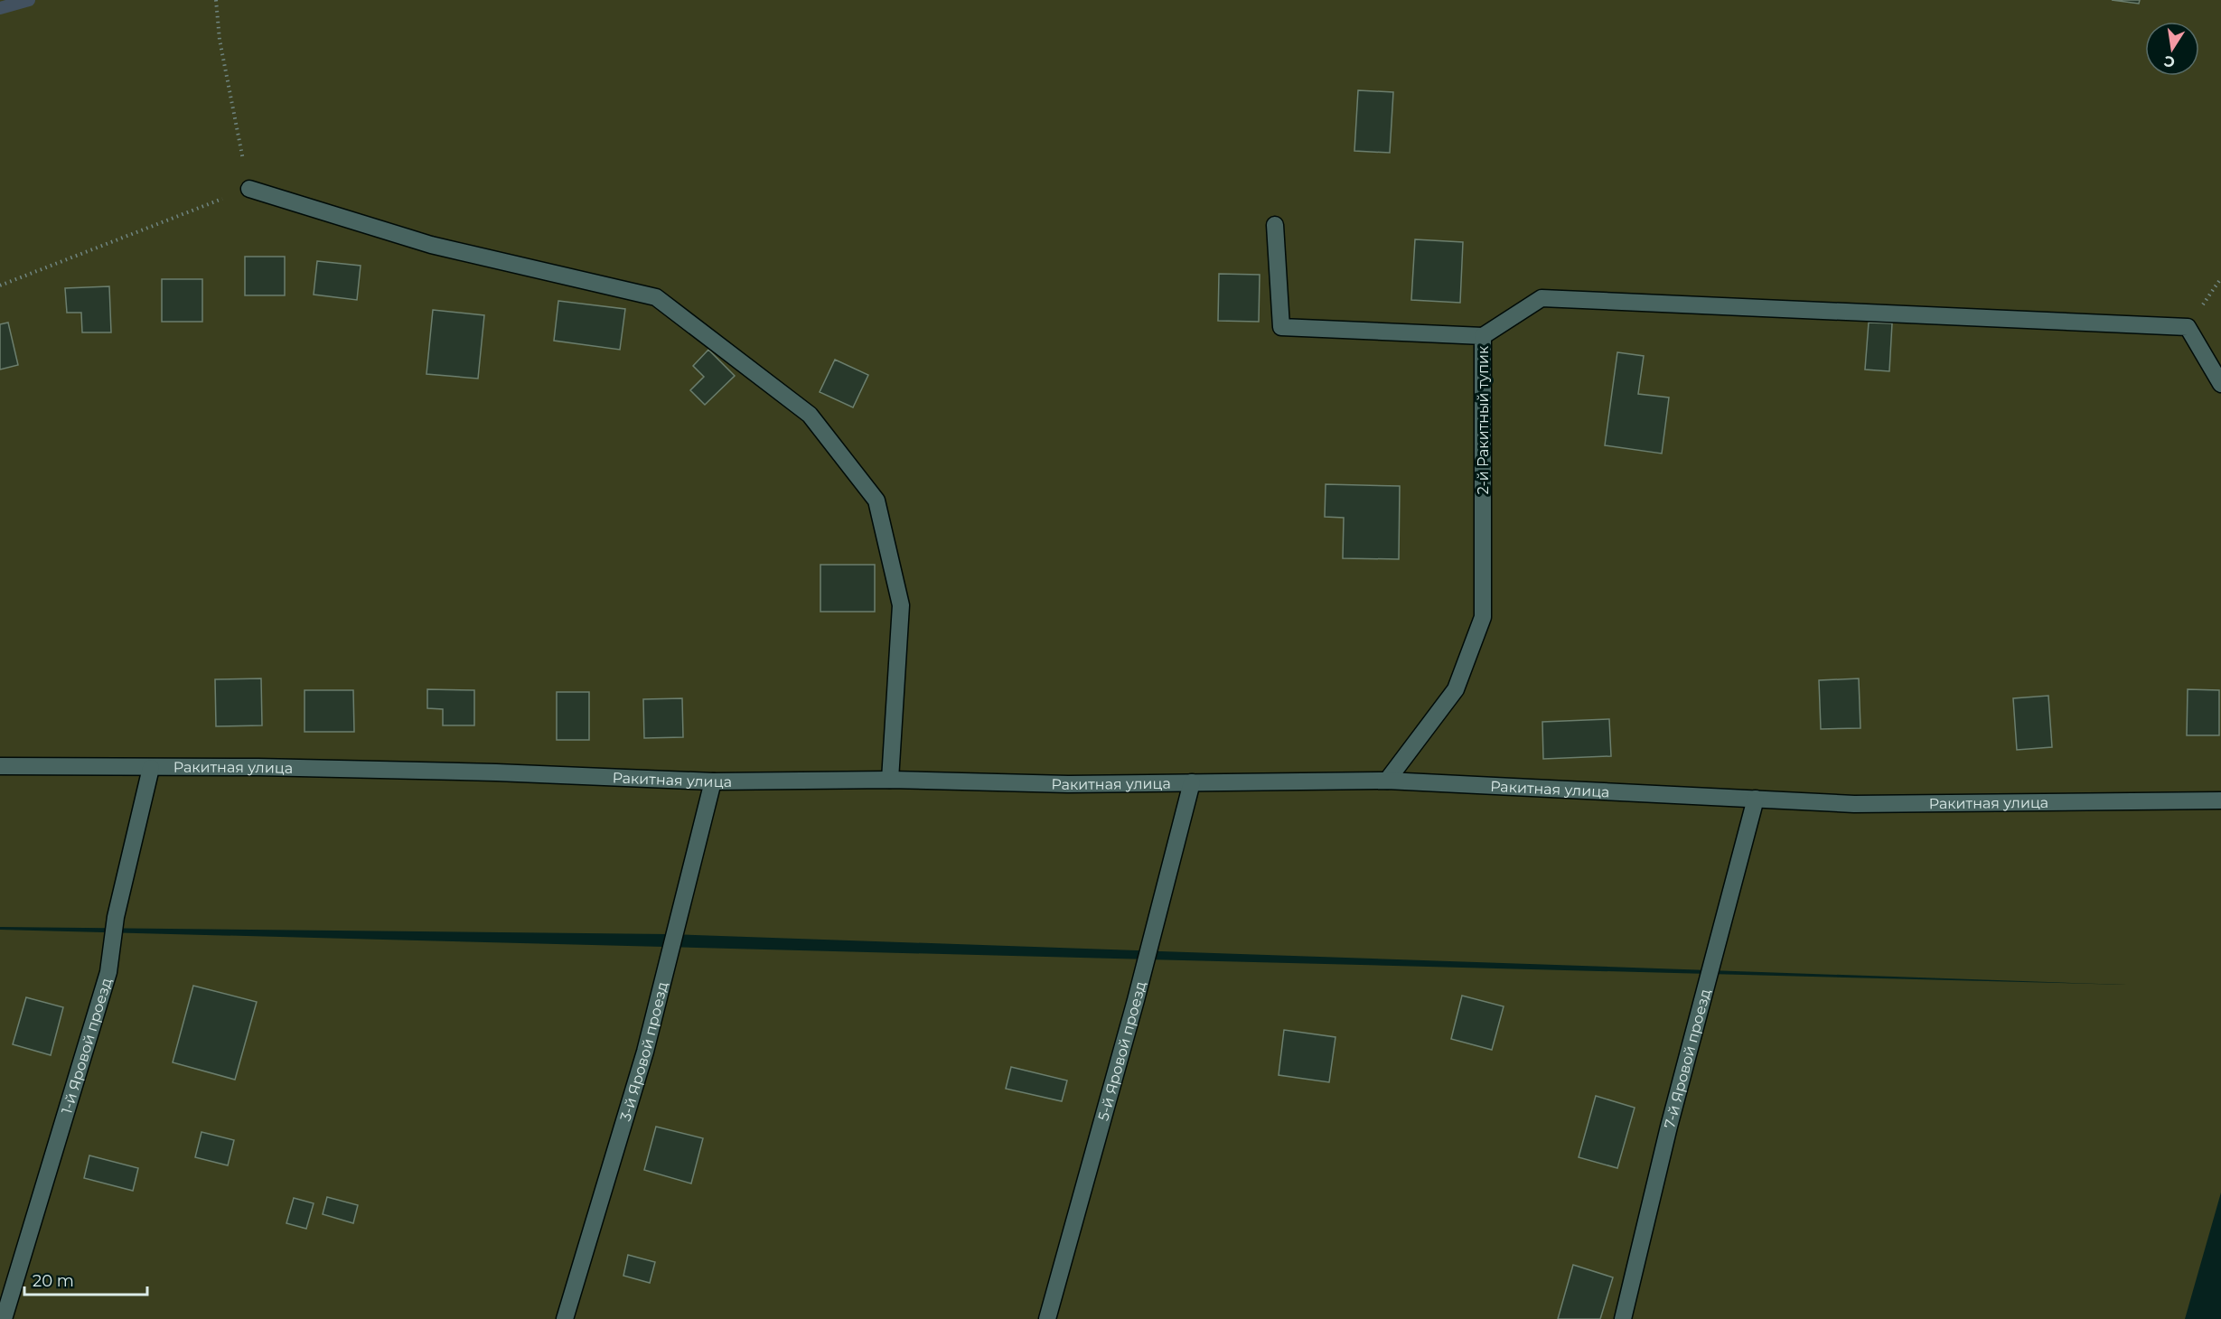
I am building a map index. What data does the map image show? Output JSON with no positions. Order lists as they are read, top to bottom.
{
  "streets": {
    "street": [
      "2-й Ракитный тупик",
      "Ракитная улица",
      "1-й Яровой проезд",
      "3-й Яровой проезд",
      "5-й Яровой проезд",
      "7-й Яровой проезд"
    ]
  },
  "crossings": [
    ["2-й Ракитный тупик", "Ракитная улица"],
    ["Ракитная улица", "1-й Яровой проезд"],
    ["Ракитная улица", "3-й Яровой проезд"],
    ["Ракитная улица", "5-й Яровой проезд"],
    ["Ракитная улица", "7-й Яровой проезд"]
  ],
  "scale_bar": "20 m",
  "north": "bottom"
}
